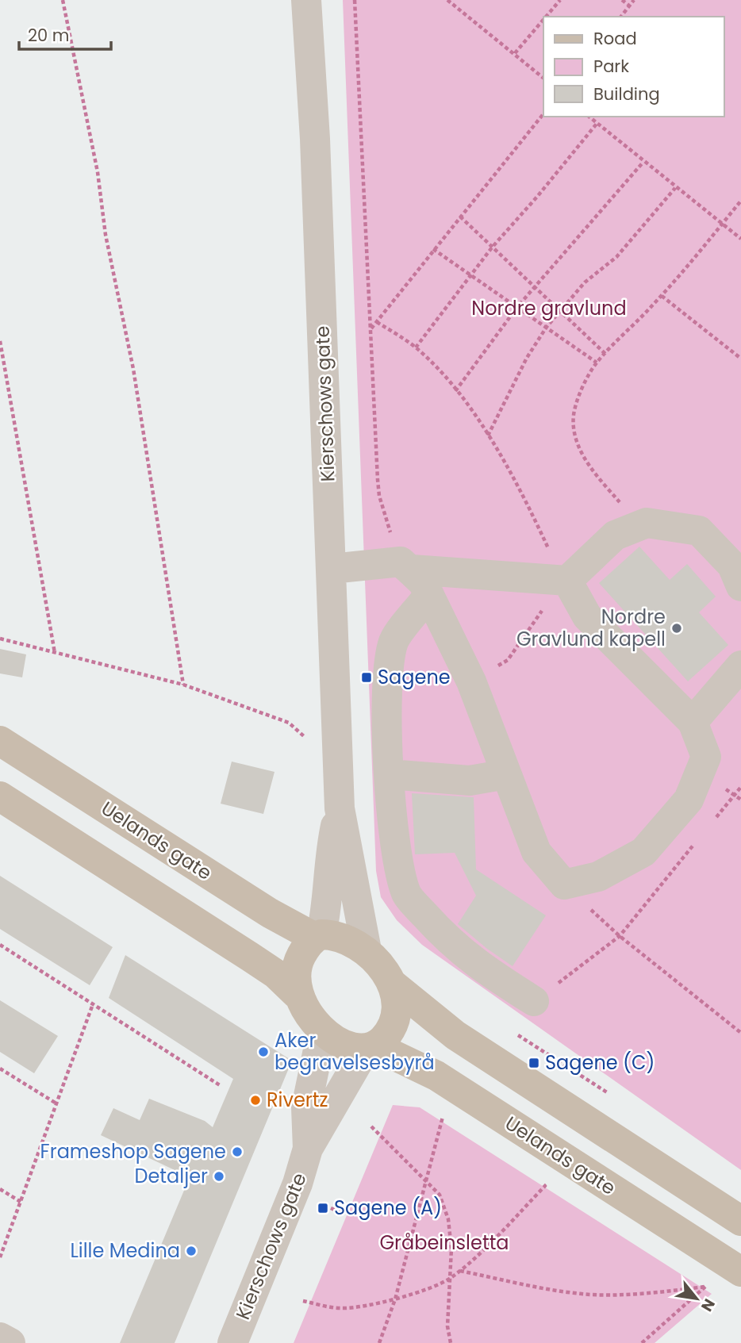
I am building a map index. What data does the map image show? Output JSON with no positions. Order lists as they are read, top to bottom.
{
  "streets": {
    "main road": ["Uelands gate"],
    "street": ["Kierschows gate"]
  },
  "crossings": [
    ["Kierschows gate", "Uelands gate"]
  ],
  "parks": ["Nordre gravlund", "Gråbeinsletta"],
  "places": {
    "other": [
      "Nordre Gravlund kapell",
      "Aker begravelsesbyrå",
      "Rivertz",
      "Frameshop Sagene",
      "Detaljer",
      "Lille Medina"
    ],
    "transit": ["Sagene", "Sagene (C)", "Sagene (A)"]
  },
  "legend": ["Road", "Park", "Building"],
  "scale_bar": "20 m",
  "north": "bottom right"
}
